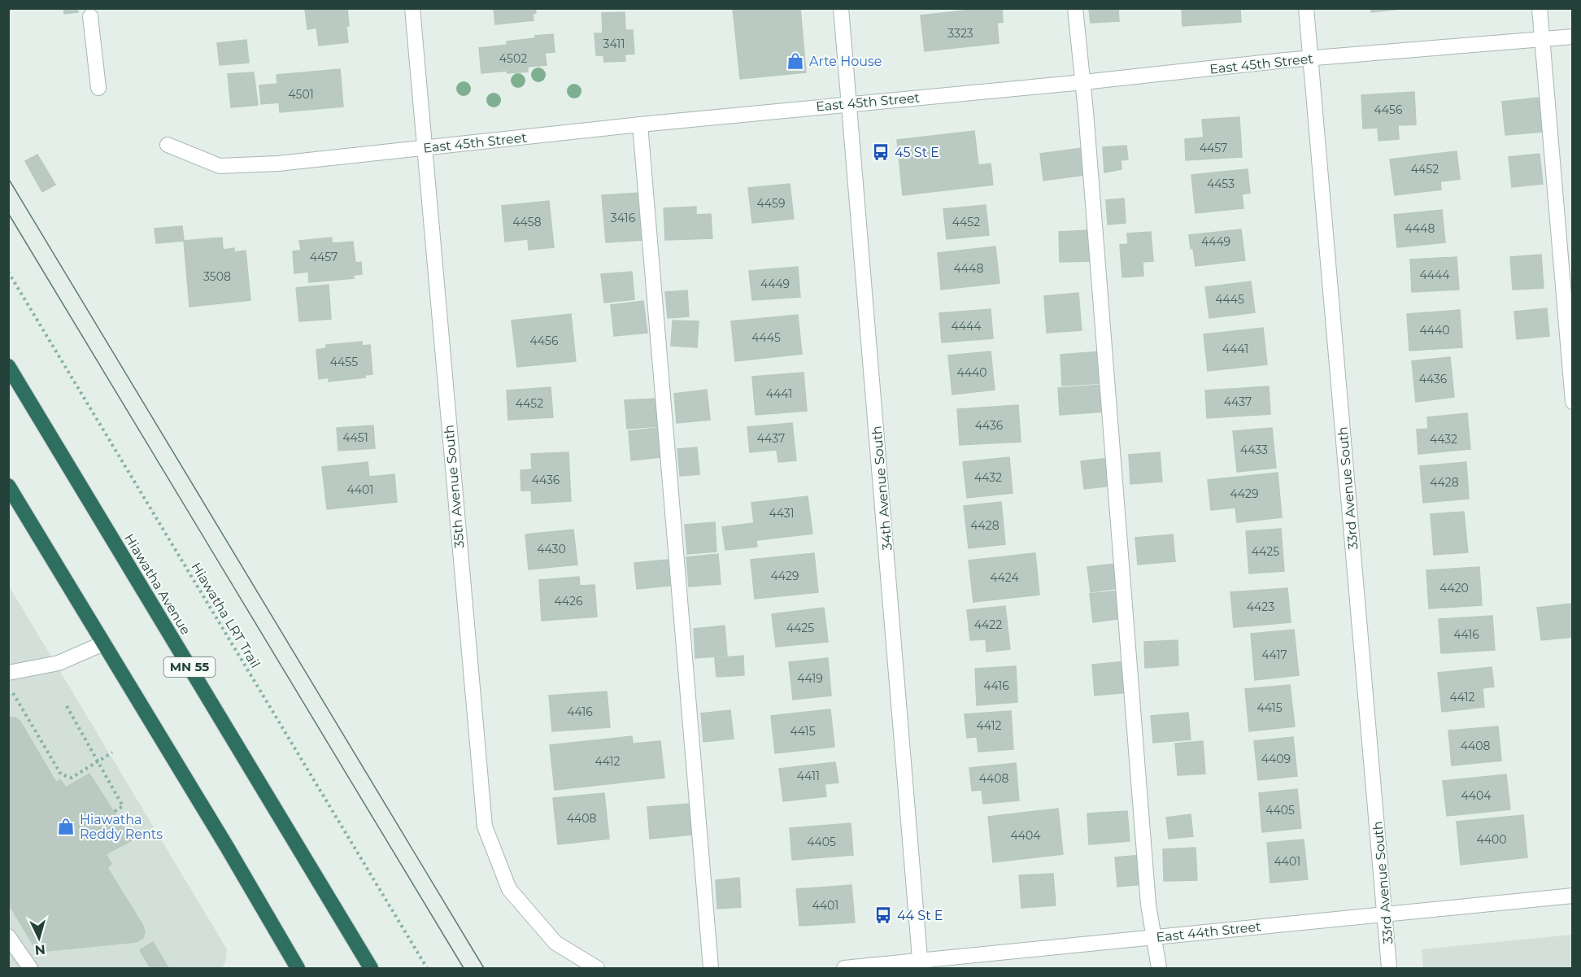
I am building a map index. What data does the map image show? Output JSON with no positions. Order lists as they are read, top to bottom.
{
  "streets": {
    "highway": ["Hiawatha Avenue", "MN 55"],
    "street": [
      "East 45th Street",
      "35th Avenue South",
      "34th Avenue South",
      "33rd Avenue South",
      "East 44th Street"
    ],
    "path": ["Hiawatha LRT Trail"]
  },
  "crossings": [
    ["East 45th Street", "35th Avenue South"],
    ["East 45th Street", "34th Avenue South"],
    ["East 45th Street", "33rd Avenue South"],
    ["34th Avenue South", "East 44th Street"],
    ["33rd Avenue South", "East 44th Street"]
  ],
  "places": {
    "shop": ["Arte House", "Hiawatha Reddy Rents"],
    "bus stop": ["45 St E", "44 St E"]
  },
  "house_numbers": [
    "3323",
    "3411",
    "4502",
    "4501",
    "4456",
    "4457",
    "4452",
    "4453",
    "4459",
    "3416",
    "4458",
    "4452",
    "4448",
    "4449",
    "4457",
    "4448",
    "4444",
    "3508",
    "4449",
    "4445",
    "4444",
    "4440",
    "4445",
    "4456",
    "4441",
    "4455",
    "4440",
    "4436",
    "4441",
    "4437",
    "4452",
    "4436",
    "4451",
    "4437",
    "4432",
    "4433",
    "4432",
    "4436",
    "4428",
    "4401",
    "4429",
    "4431",
    "4428",
    "4430",
    "4425",
    "4429",
    "4424",
    "4420",
    "4426",
    "4423",
    "4422",
    "4425",
    "4416",
    "4417",
    "4419",
    "4416",
    "4412",
    "4415",
    "4416",
    "4412",
    "4415",
    "4408",
    "4409",
    "4412",
    "4411",
    "4408",
    "4404",
    "4405",
    "4408",
    "4404",
    "4400",
    "4405",
    "4401",
    "4401"
  ],
  "north": "bottom"
}
